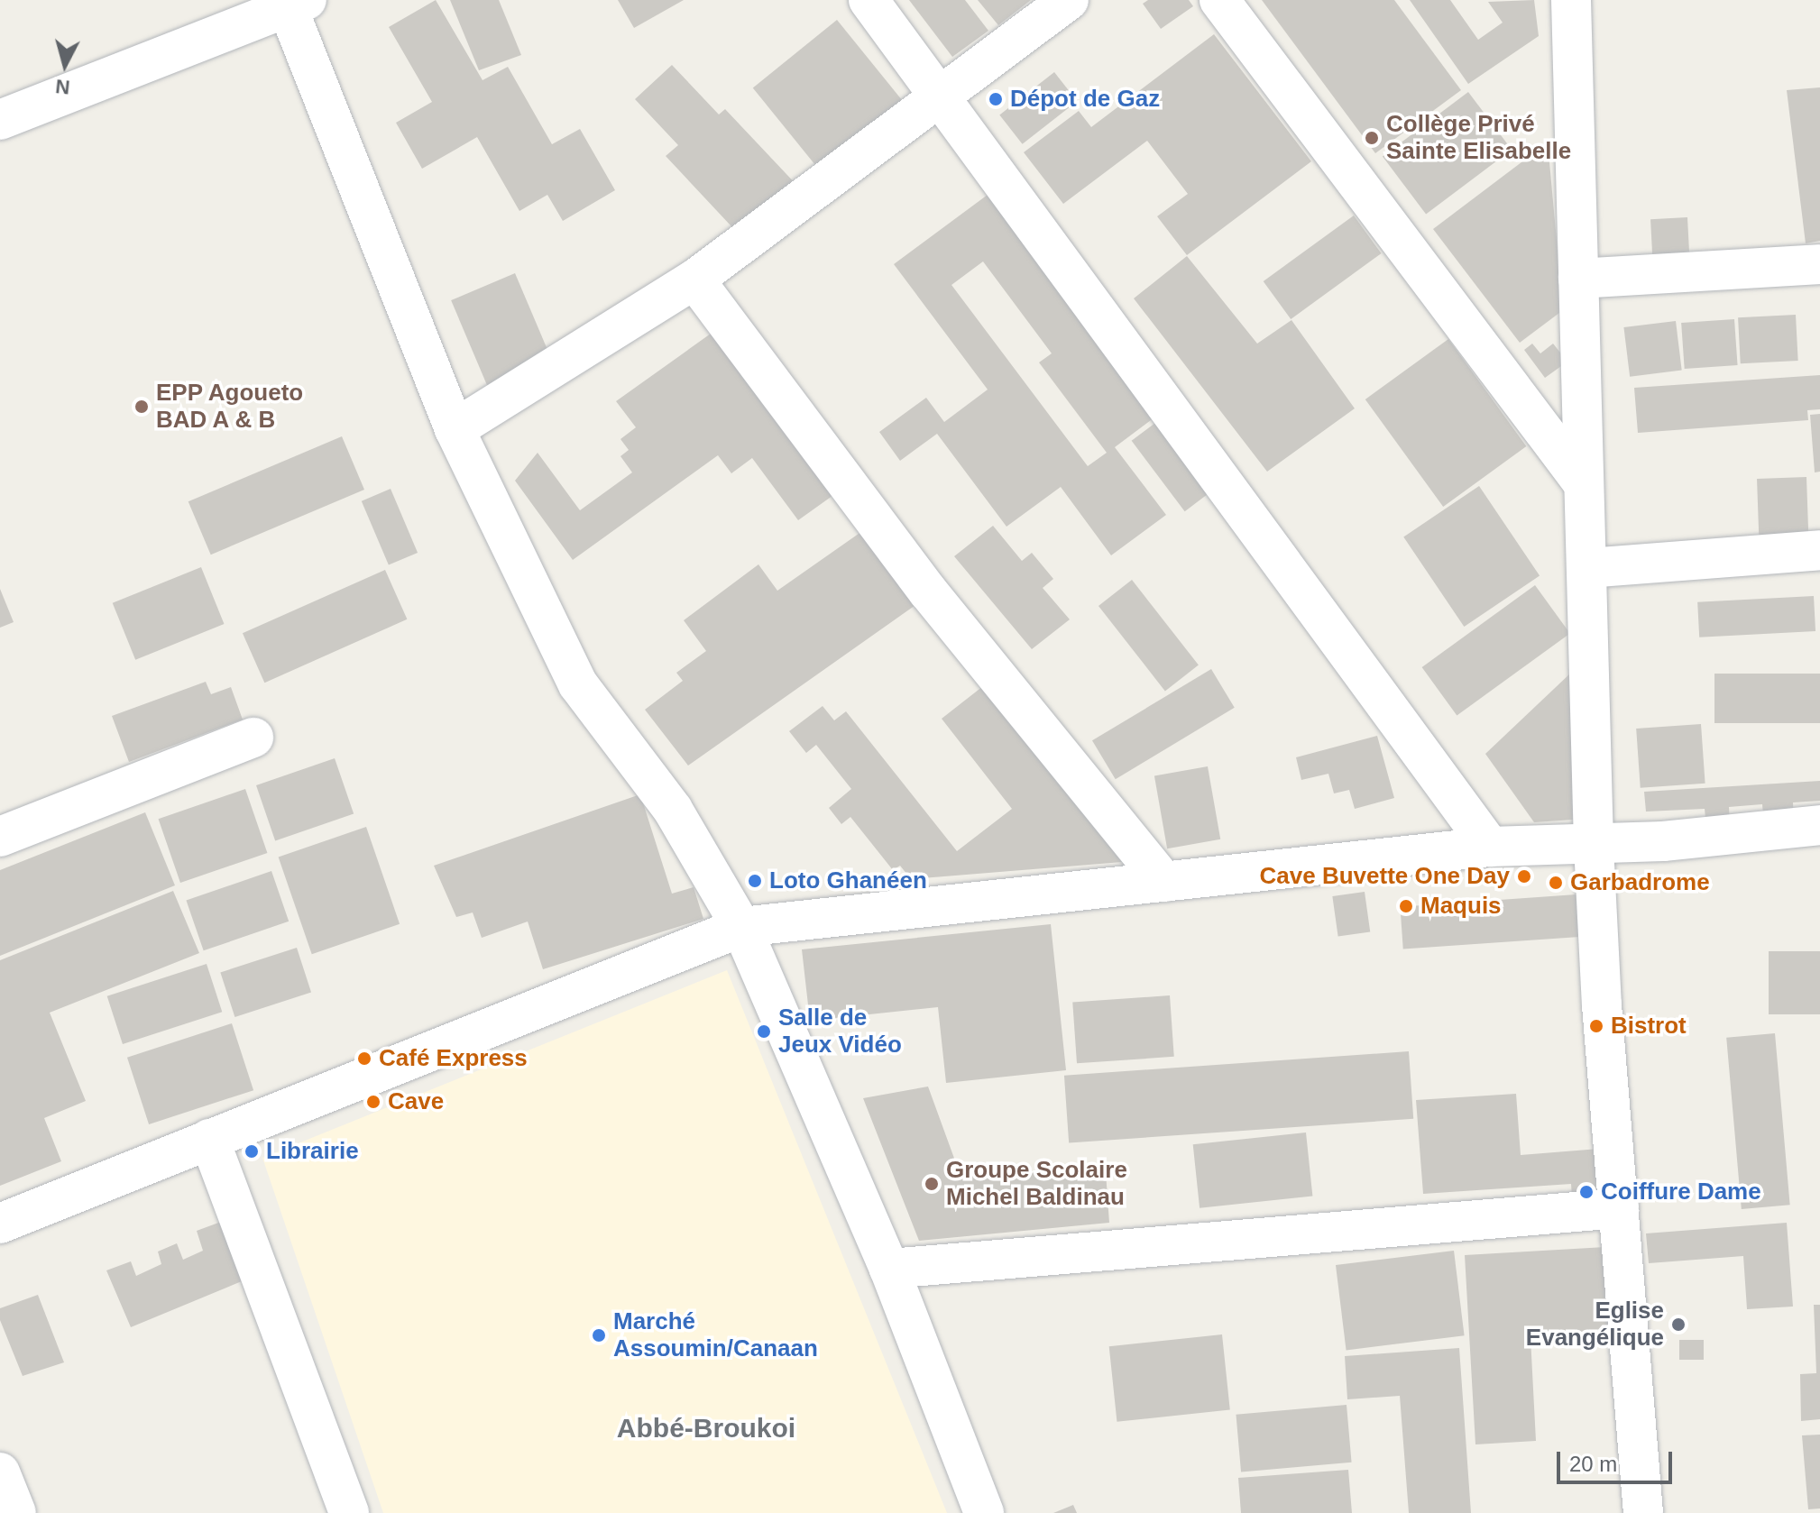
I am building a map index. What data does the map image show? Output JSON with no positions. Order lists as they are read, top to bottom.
{
  "districts": ["Abbé-Broukoi"],
  "places": [
    "Dépot de Gaz",
    "Collège Privé Sainte Elisabelle",
    "EPP Agoueto BAD A & B",
    "Cave Buvette One Day",
    "Loto Ghanéen",
    "Garbadrome",
    "Maquis",
    "Bistrot",
    "Salle de Jeux Vidéo",
    "Café Express",
    "Cave",
    "Librairie",
    "Groupe Scolaire Michel Baldinau",
    "Coiffure Dame",
    "Eglise Evangélique",
    "Marché Assoumin/Canaan"
  ],
  "scale_bar": "20 m",
  "north": "bottom"
}
